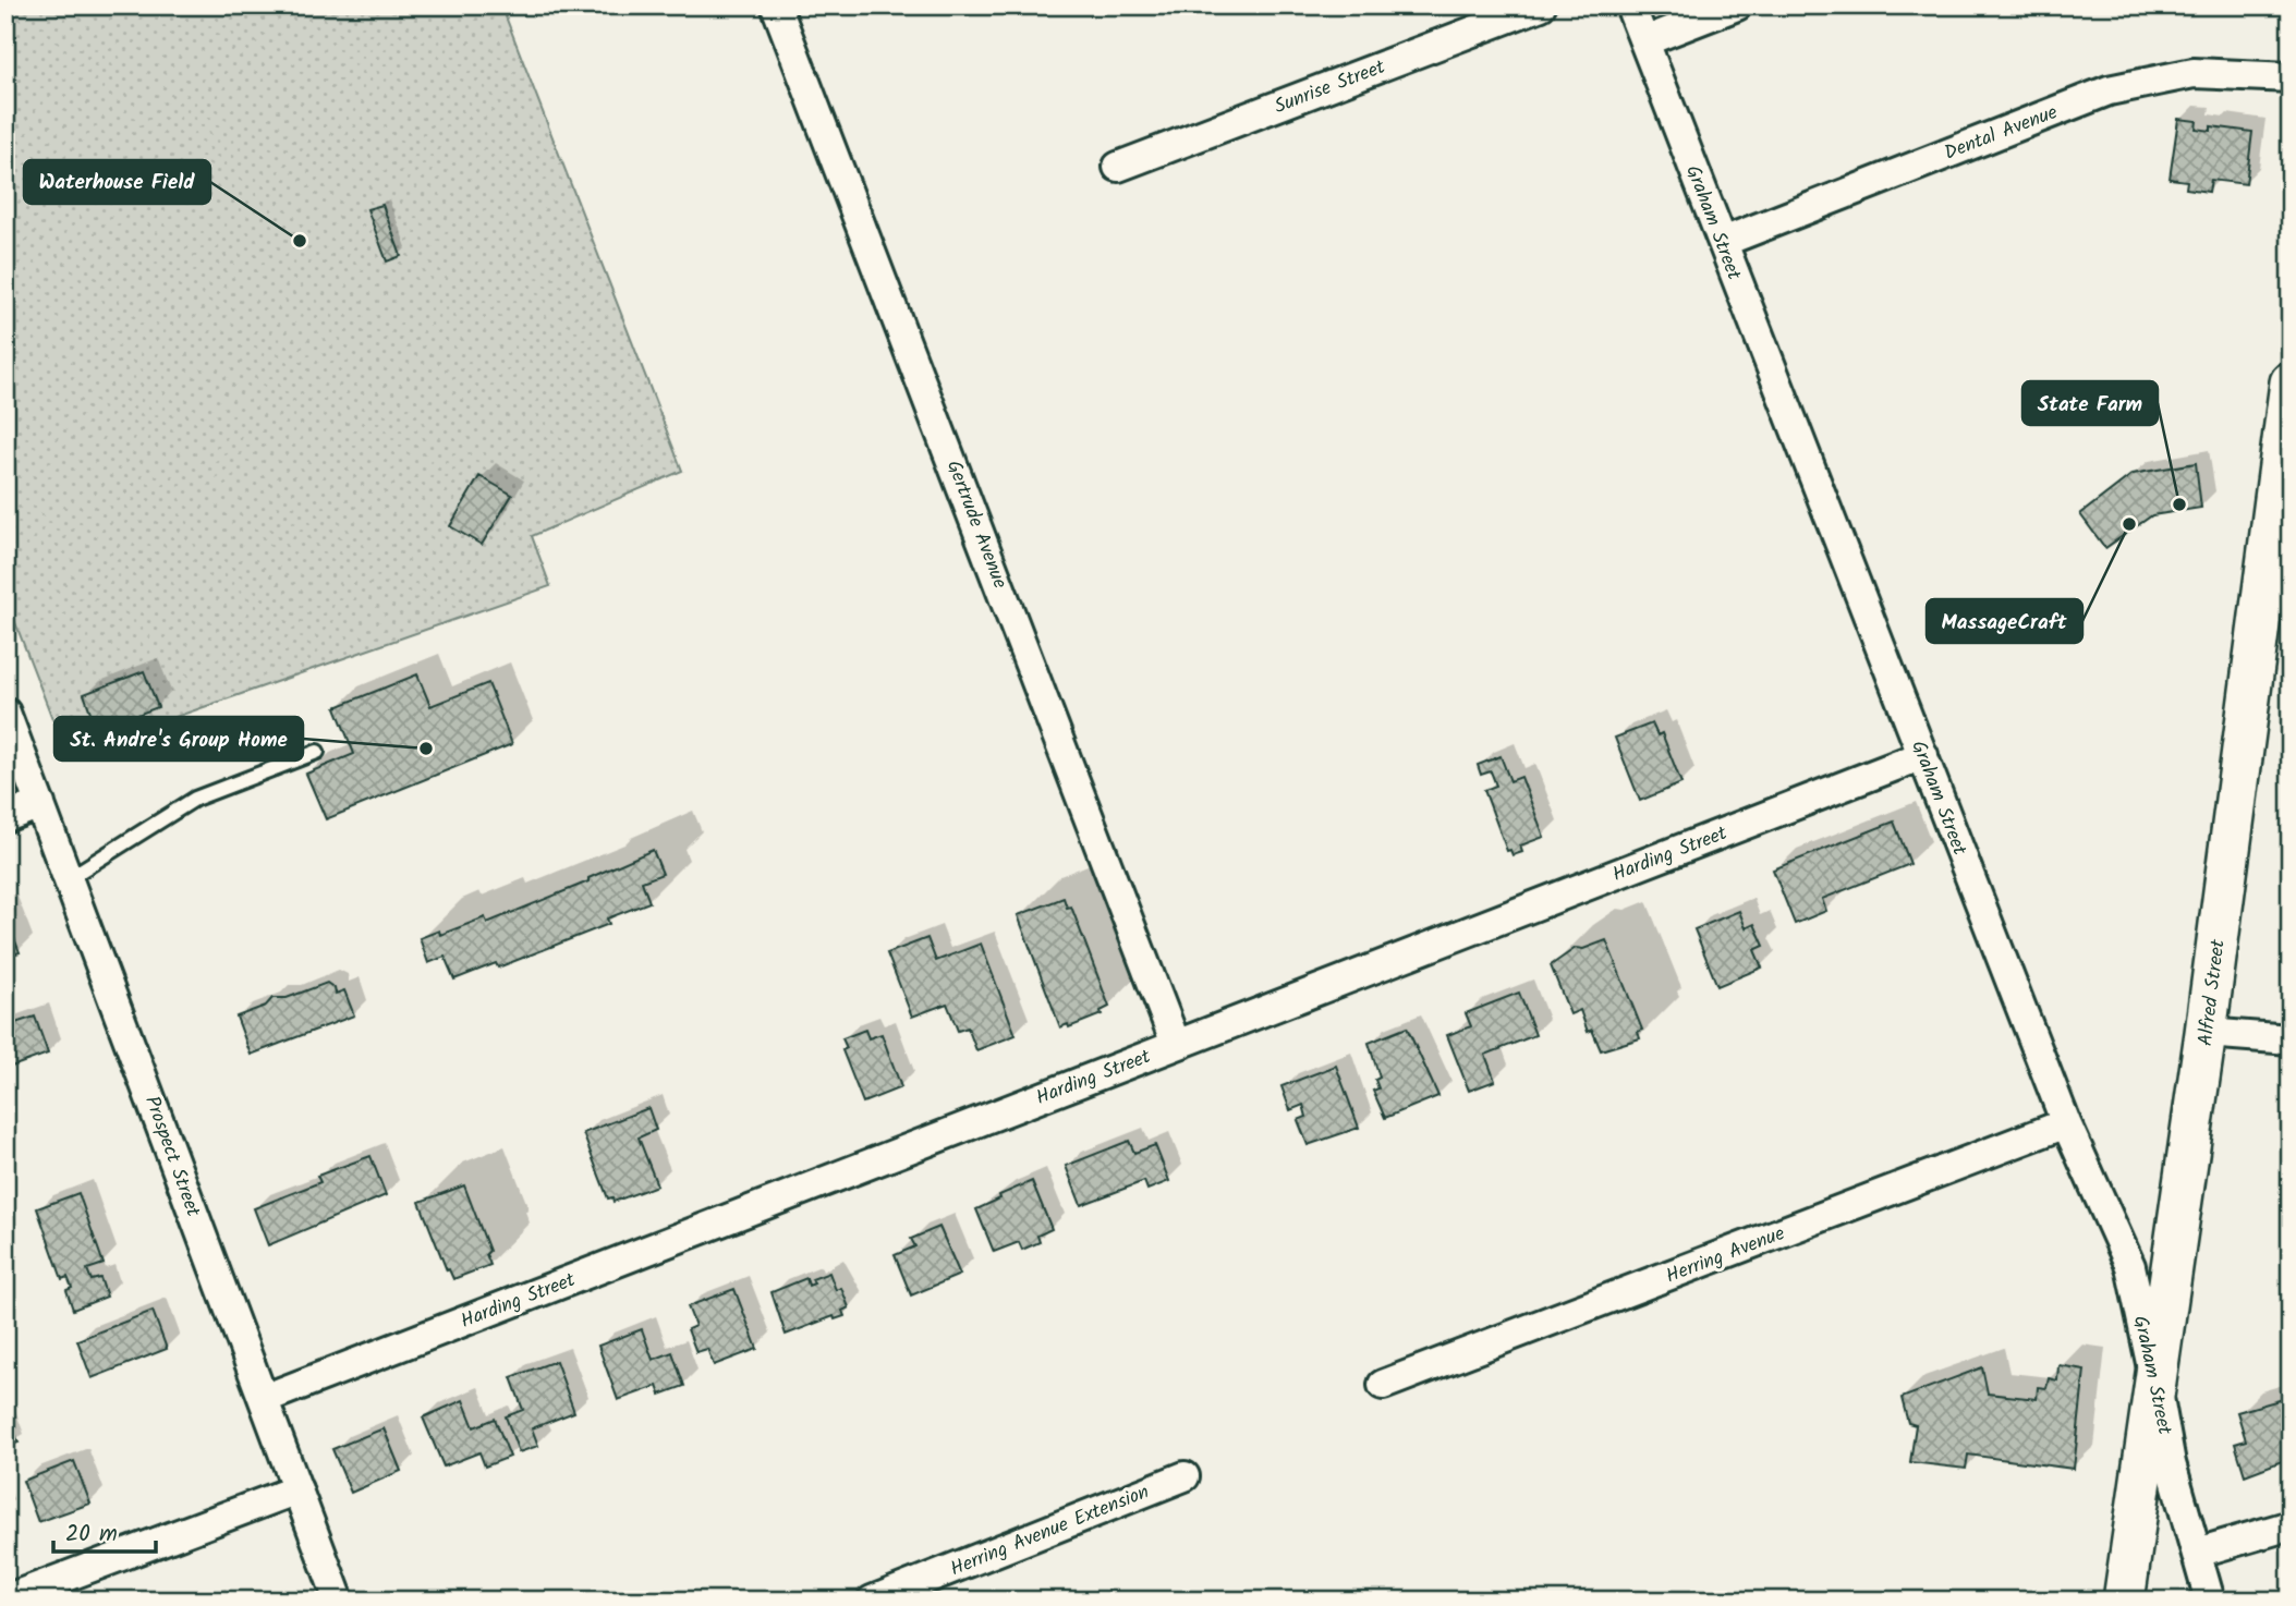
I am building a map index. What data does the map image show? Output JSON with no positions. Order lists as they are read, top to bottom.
{
  "streets": {
    "main road": ["Alfred Street"],
    "street": [
      "Sunrise Street",
      "Dental Avenue",
      "Graham Street",
      "Gertrude Avenue",
      "Harding Street",
      "Prospect Street",
      "Herring Avenue",
      "Herring Avenue Extension"
    ]
  },
  "crossings": [
    ["Dental Avenue", "Graham Street"],
    ["Graham Street", "Harding Street"],
    ["Graham Street", "Alfred Street"],
    ["Graham Street", "Herring Avenue"],
    ["Gertrude Avenue", "Harding Street"],
    ["Harding Street", "Prospect Street"]
  ],
  "places": [
    "Waterhouse Field",
    "State Farm",
    "MassageCraft",
    "St. Andre's Group Home"
  ],
  "scale_bar": "20 m"
}
